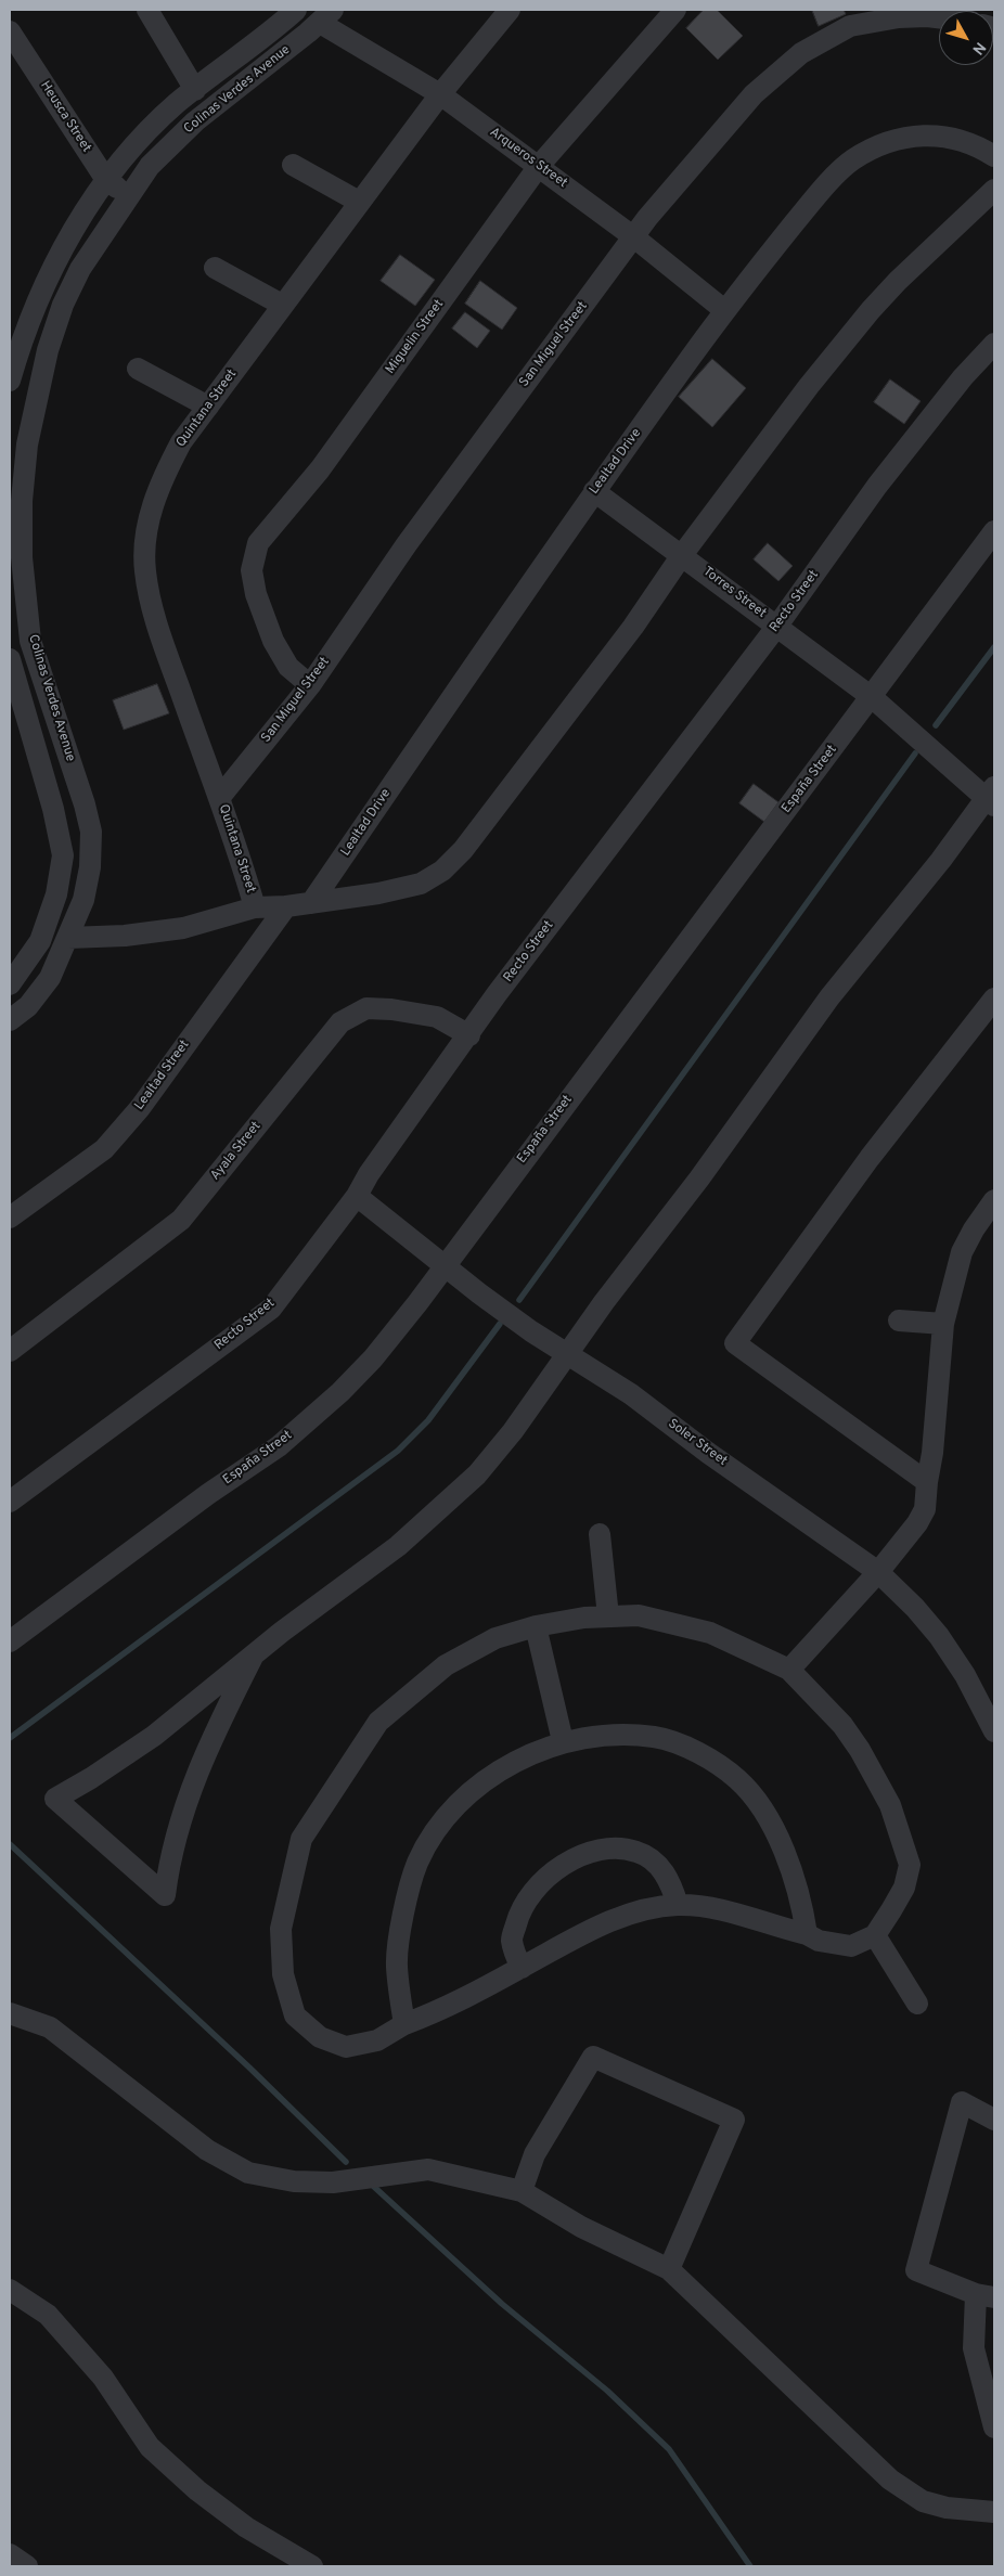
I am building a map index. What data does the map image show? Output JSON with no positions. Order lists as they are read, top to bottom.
{
  "streets": {
    "street": [
      "Colinas Verdes Avenue",
      "Heusca Street",
      "Arqueros Street",
      "Miguelin Street",
      "San Miguel Street",
      "Quintana Street",
      "Lealtad Drive",
      "Torres Street",
      "Recto Street",
      "España Street",
      "Lealtad Street",
      "Ayala Street",
      "Soler Street"
    ]
  },
  "crossings": [
    ["Colinas Verdes Avenue", "Heusca Street"],
    ["Colinas Verdes Avenue", "Arqueros Street"],
    ["Arqueros Street", "Miguelin Street"],
    ["Arqueros Street", "San Miguel Street"],
    ["Arqueros Street", "Quintana Street"],
    ["Arqueros Street", "Lealtad Drive"],
    ["Miguelin Street", "San Miguel Street"],
    ["San Miguel Street", "Quintana Street"],
    ["Lealtad Drive", "Torres Street"],
    ["Torres Street", "Recto Street"],
    ["Torres Street", "España Street"],
    ["Recto Street", "Ayala Street"],
    ["Recto Street", "Soler Street"],
    ["España Street", "Soler Street"]
  ],
  "north": "bottom right"
}
